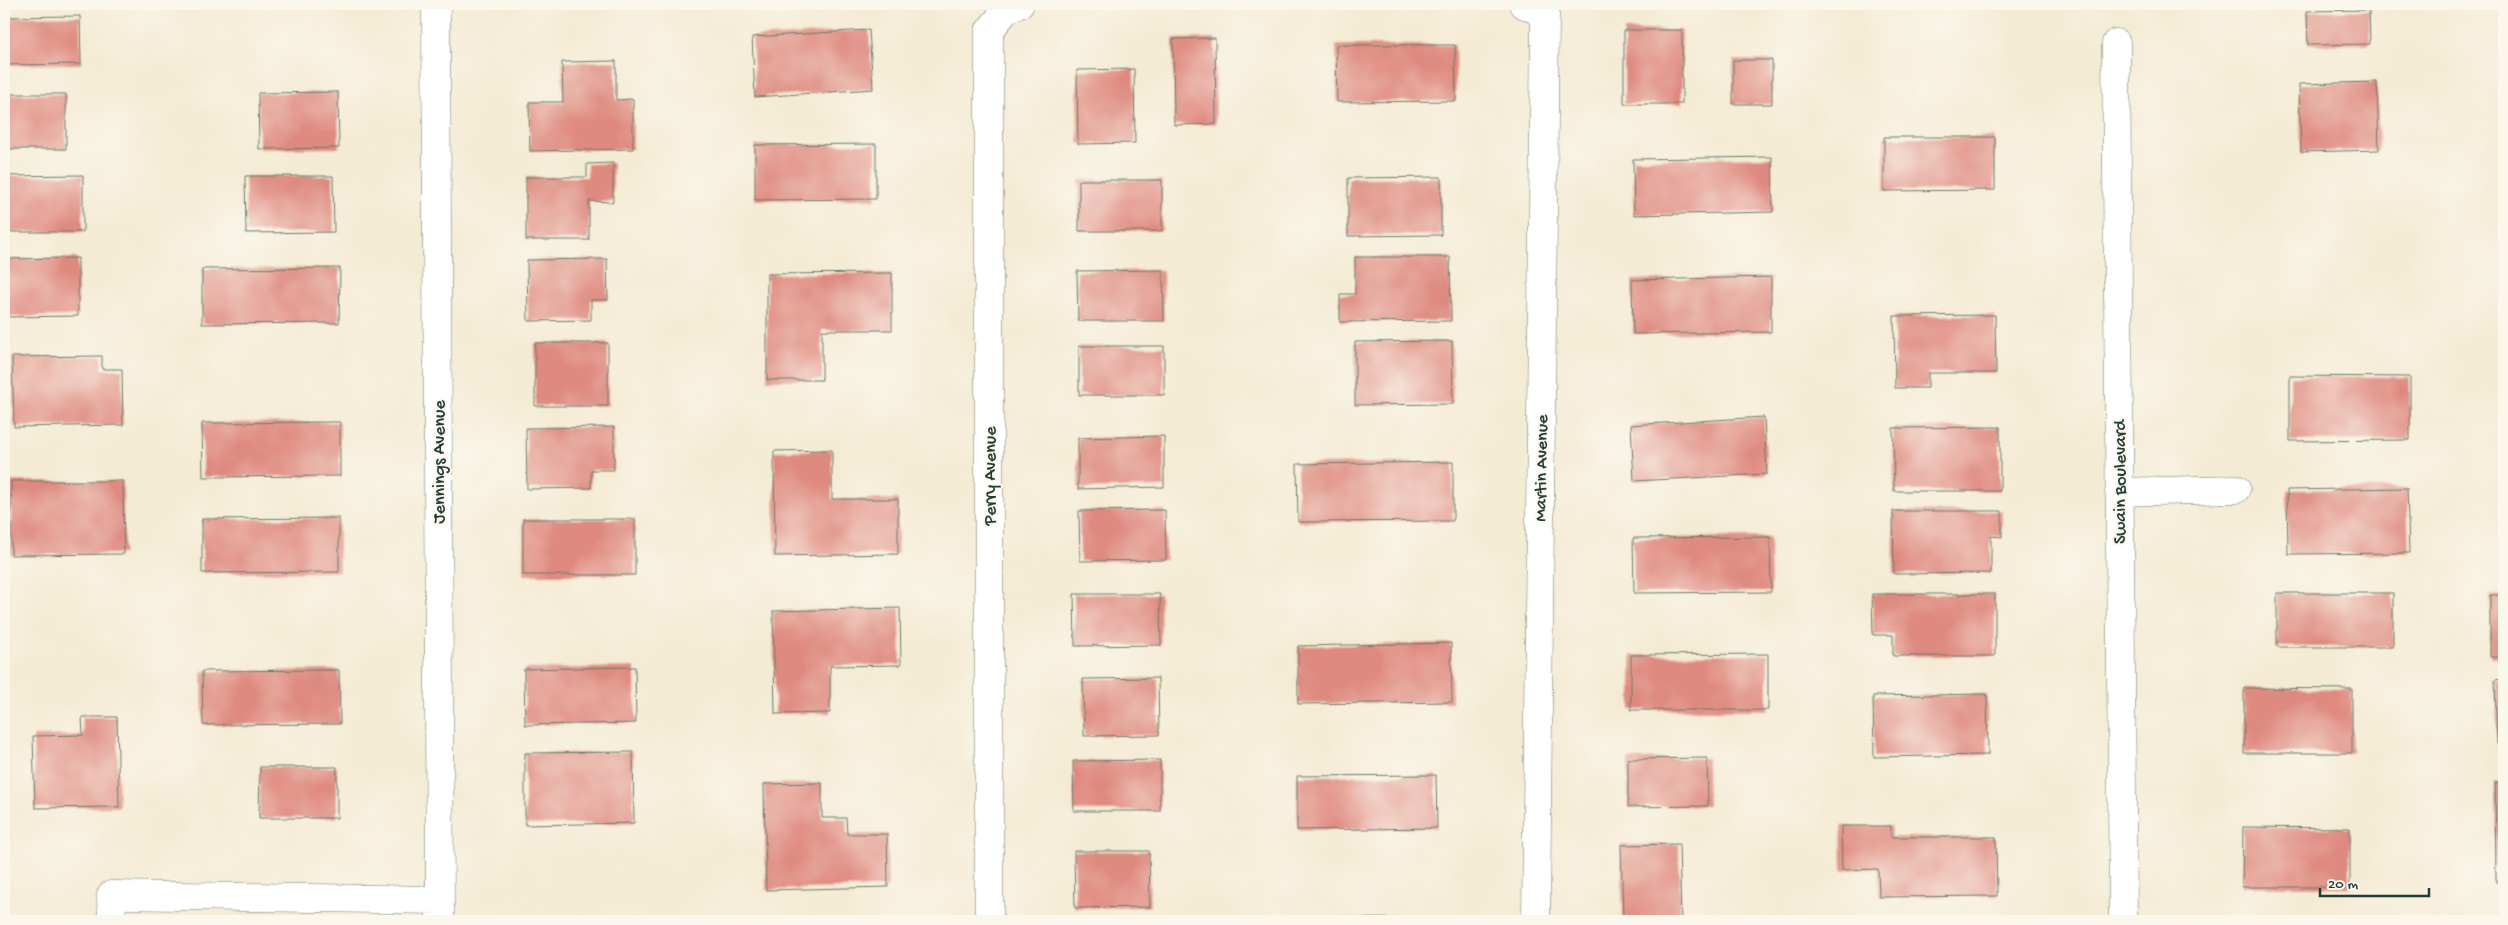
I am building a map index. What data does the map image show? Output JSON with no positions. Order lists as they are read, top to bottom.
{
  "streets": {
    "street": [
      "Jennings Avenue",
      "Martin Avenue",
      "Perry Avenue",
      "Swain Boulevard"
    ]
  },
  "scale_bar": "20 m"
}
